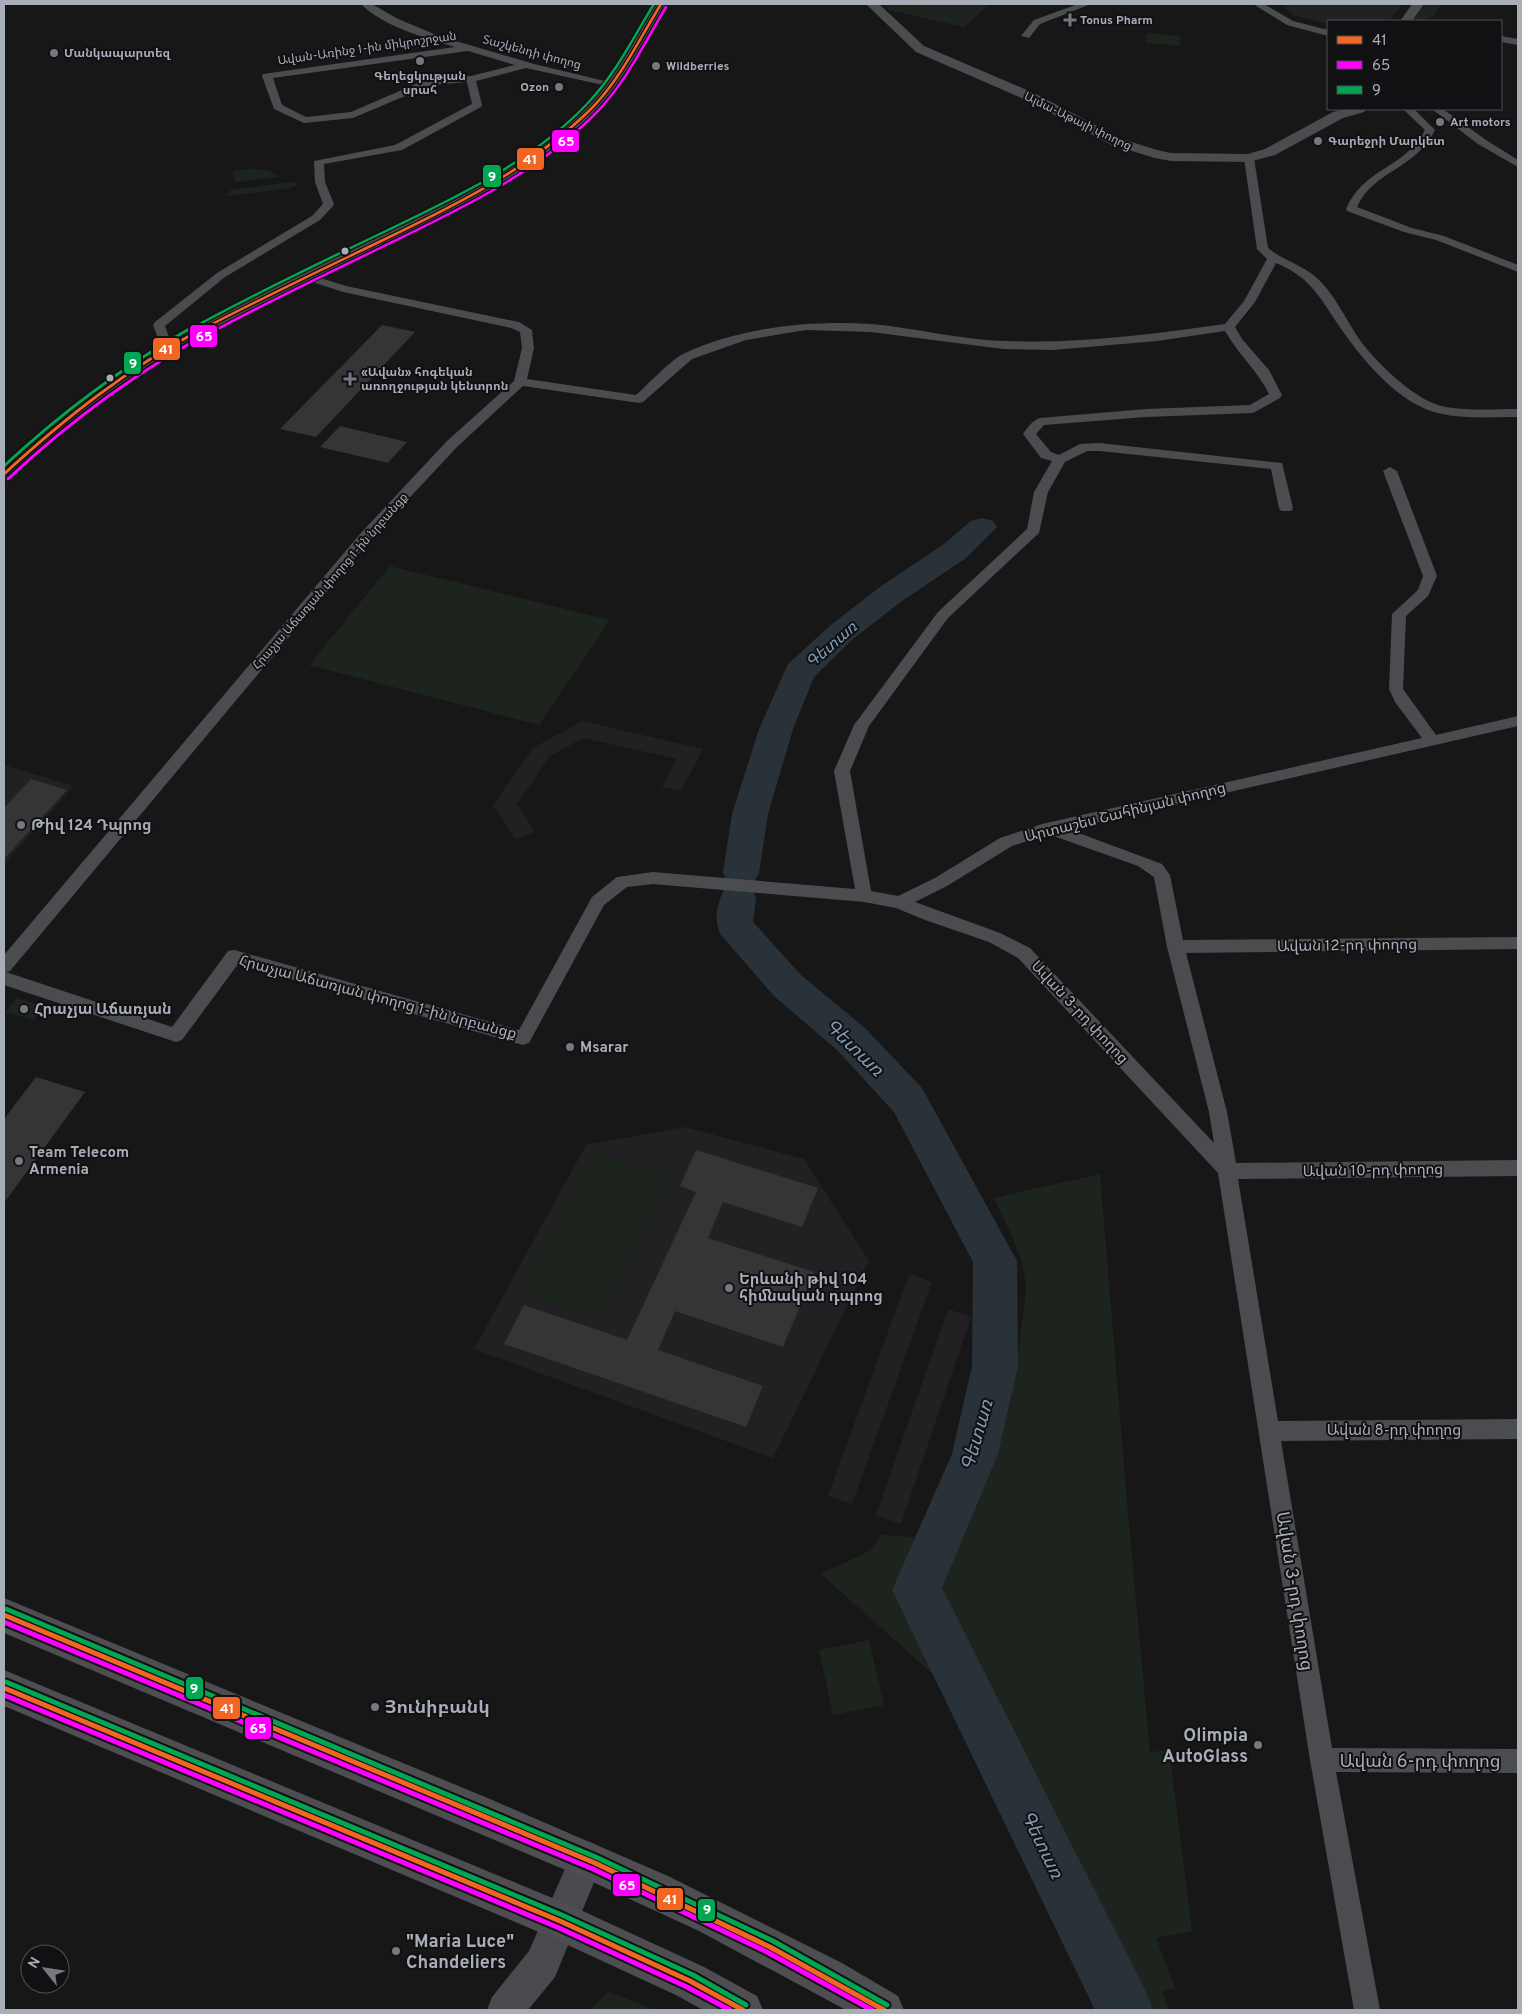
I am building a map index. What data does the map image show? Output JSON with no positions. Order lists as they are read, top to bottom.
{
  "streets": {
    "street": [
      "Ավան-Առինջ 1-ին միկրոշրջան",
      "Տաշկենդի փողոց",
      "Ալմա-Աթայի փողոց",
      "Հրաչյա Աճառյան փողոց 1-ին նրբանցք",
      "Արտաշես Շահինյան փողոց",
      "Ավան 12-րդ փողոց",
      "Ավան 3-րդ փողոց",
      "Ավան 10-րդ փողոց",
      "Ավան 8-րդ փողոց",
      "Ավան 6-րդ փողոց"
    ]
  },
  "crossings": [
    ["Ավան-Առինջ 1-ին միկրոշրջան", "Տաշկենդի փողոց"],
    ["Արտաշես Շահինյան փողոց", "Ավան 3-րդ փողոց"],
    ["Ավան 12-րդ փողոց", "Ավան 3-րդ փողոց"],
    ["Ավան 3-րդ փողոց", "Ավան 10-րդ փողոց"],
    ["Ավան 3-րդ փողոց", "Ավան 8-րդ փողոց"],
    ["Ավան 3-րդ փողոց", "Ավան 6-րդ փողոց"]
  ],
  "water": ["Գետառ"],
  "places": {
    "health": ["Tonus Pharm", "«Ավան» հոգեկան առողջության կենտրոն"],
    "other": [
      "Մանկապարտեզ",
      "Գեղեցկության սրահ",
      "Wildberries",
      "Ozon",
      "Art motors",
      "Գարեջրի Մարկետ",
      "Թիվ 124 Դպրոց",
      "Հրաչյա Աճառյան",
      "Msarar",
      "Team Telecom Armenia",
      "Երևանի թիվ 104 հիմնական դպրոց",
      "Յունիբանկ",
      "Olimpia AutoGlass",
      "\"Maria Luce\" Chandeliers"
    ]
  },
  "lines": ["transit line 41", "transit line 9", "transit line 65"],
  "legend": ["41", "65", "9"],
  "north": "top left"
}
